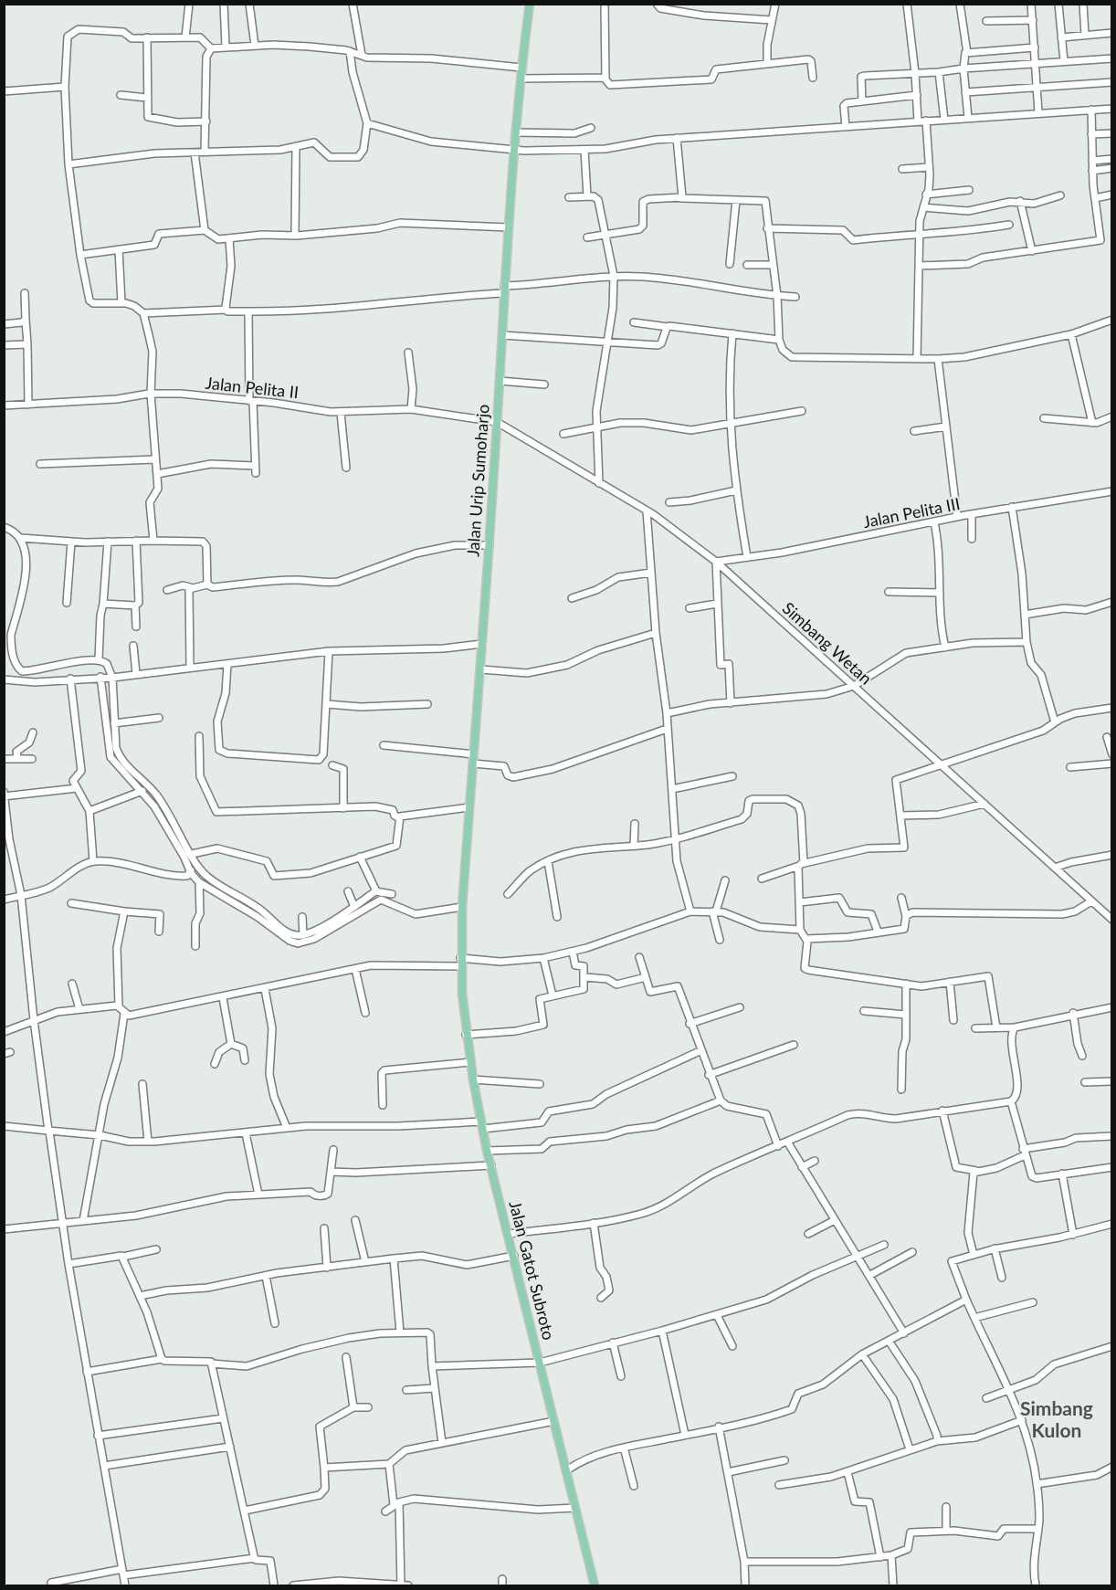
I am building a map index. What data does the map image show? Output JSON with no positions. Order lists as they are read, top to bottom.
{
  "streets": {
    "main road": ["Jalan Urip Sumoharjo", "Jalan Gatot Subroto"],
    "street": ["Jalan Pelita II", "Jalan Pelita III", "Simbang Wetan"]
  },
  "crossings": [
    ["Jalan Pelita II", "Jalan Urip Sumoharjo"],
    ["Jalan Pelita II", "Simbang Wetan"],
    ["Jalan Urip Sumoharjo", "Simbang Wetan"],
    ["Jalan Urip Sumoharjo", "Jalan Gatot Subroto"],
    ["Jalan Pelita III", "Simbang Wetan"]
  ],
  "districts": ["Simbang Kulon"]
}
